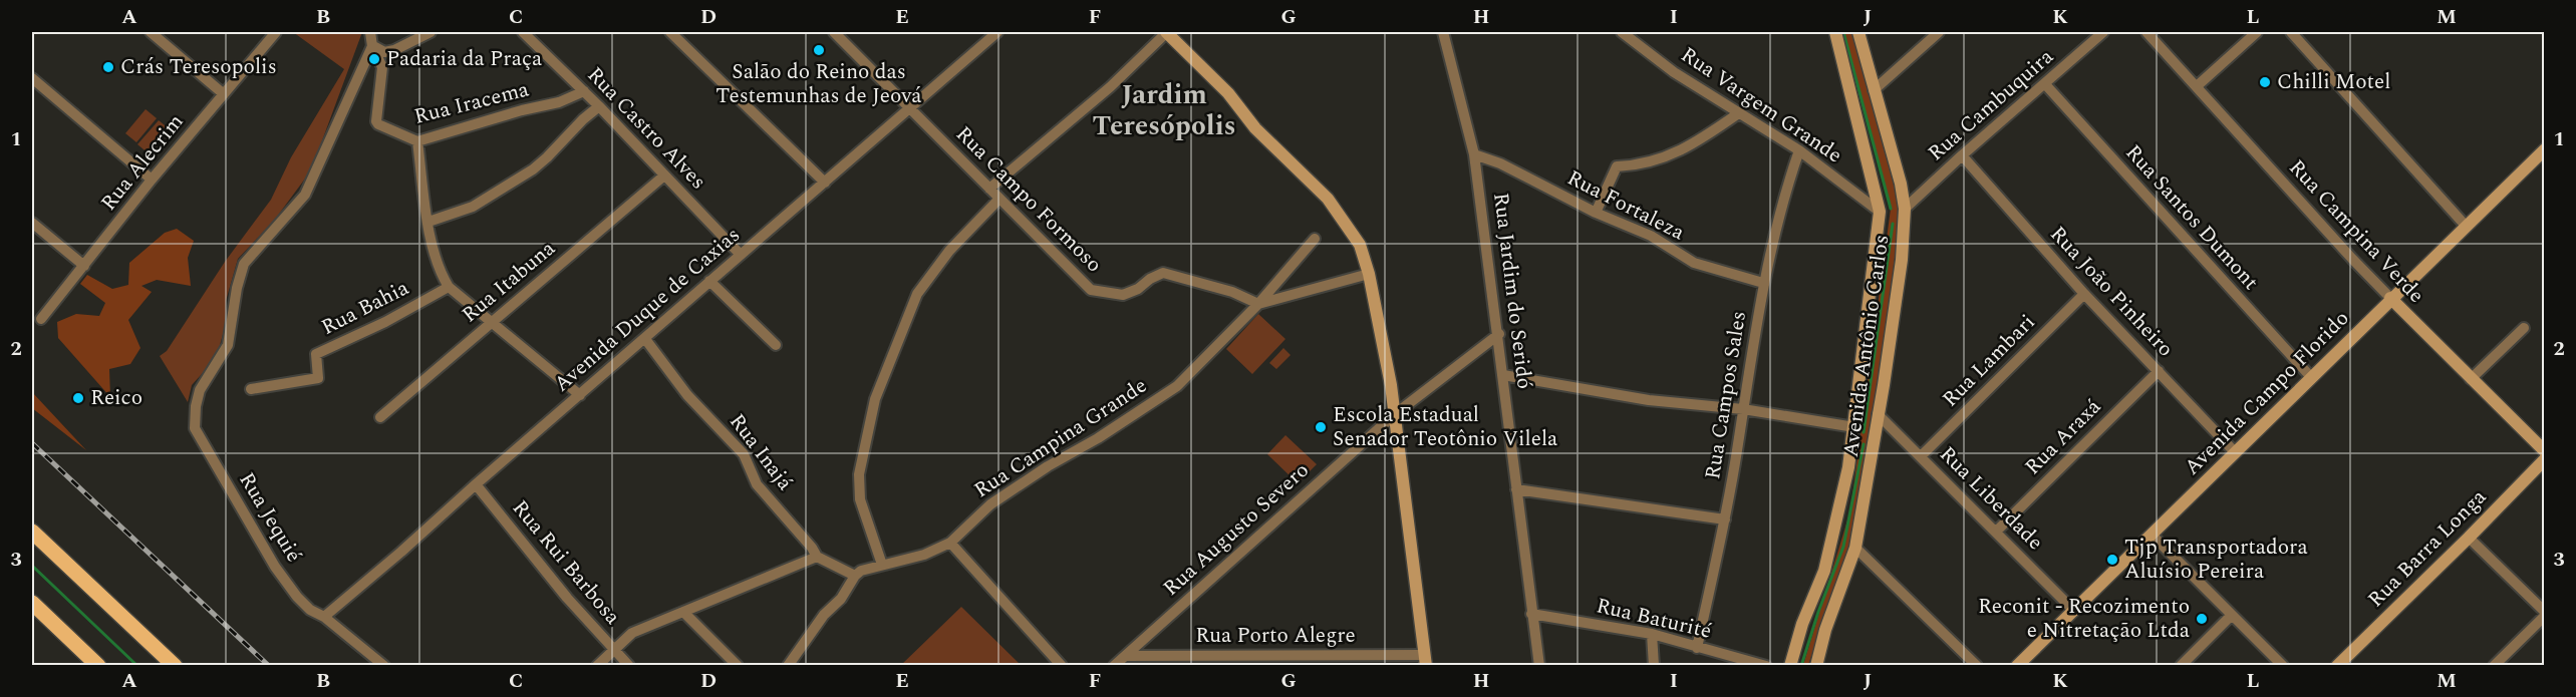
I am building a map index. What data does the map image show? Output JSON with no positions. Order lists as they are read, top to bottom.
{
  "streets": {
    "street": [
      "Rua Iracema",
      "Rua Vargem Grande",
      "Rua Cambuquira",
      "Rua Castro Alves",
      "Rua Alecrim",
      "Rua Campo Formoso",
      "Rua Fortaleza",
      "Rua Santos Dumont",
      "Rua Campina Verde",
      "Rua Itabuna",
      "Rua Jardim do Seridó",
      "Rua João Pinheiro",
      "Rua Bahia",
      "Avenida Duque de Caxias",
      "Avenida Antônio Carlos",
      "Rua Lambari",
      "Avenida Campo Florido",
      "Rua Campos Sales",
      "Rua Araxá",
      "Rua Campina Grande",
      "Rua Inajá",
      "Rua Liberdade",
      "Rua Jequié",
      "Rua Augusto Severo",
      "Rua Barra Longa",
      "Rua Rui Barbosa",
      "Rua Baturité",
      "Rua Porto Alegre"
    ]
  },
  "crossings": [
    ["Rua Iracema", "Rua Castro Alves"],
    ["Rua Iracema", "Rua Jequié"],
    ["Rua Vargem Grande", "Avenida Antônio Carlos"],
    ["Rua Vargem Grande", "Rua Campos Sales"],
    ["Rua Cambuquira", "Rua Santos Dumont"],
    ["Rua Cambuquira", "Rua João Pinheiro"],
    ["Rua Cambuquira", "Avenida Antônio Carlos"],
    ["Rua Castro Alves", "Rua Itabuna"],
    ["Rua Castro Alves", "Avenida Duque de Caxias"],
    ["Rua Campo Formoso", "Avenida Duque de Caxias"],
    ["Rua Campo Formoso", "Rua Campina Grande"],
    ["Rua Fortaleza", "Rua Jardim do Seridó"],
    ["Rua Fortaleza", "Rua Campos Sales"],
    ["Rua Santos Dumont", "Avenida Campo Florido"],
    ["Rua Campina Verde", "Avenida Campo Florido"],
    ["Rua Jardim do Seridó", "Rua Augusto Severo"],
    ["Rua Jardim do Seridó", "Rua Baturité"],
    ["Rua João Pinheiro", "Rua Lambari"],
    ["Rua João Pinheiro", "Avenida Campo Florido"],
    ["Rua João Pinheiro", "Rua Araxá"],
    ["Avenida Duque de Caxias", "Rua Inajá"],
    ["Avenida Duque de Caxias", "Rua Jequié"],
    ["Avenida Duque de Caxias", "Rua Rui Barbosa"],
    ["Avenida Antônio Carlos", "Rua Liberdade"],
    ["Rua Lambari", "Rua Liberdade"],
    ["Avenida Campo Florido", "Rua Liberdade"],
    ["Rua Campos Sales", "Rua Baturité"],
    ["Rua Araxá", "Rua Liberdade"],
    ["Rua Campina Grande", "Rua Inajá"],
    ["Rua Augusto Severo", "Rua Porto Alegre"]
  ],
  "districts": ["Jardim Teresópolis"],
  "places": [
    "Salão do Reino das Testemunhas de Jeová",
    "Padaria da Praça",
    "Crás Teresopolis",
    "Chilli Motel",
    "Reico",
    "Escola Estadual Senador Teotônio Vilela",
    "Tjp Transportadora Aluísio Pereira",
    "Reconit - Recozimento e Nitretação Ltda"
  ],
  "grid": {
    "columns": [
      "A",
      "B",
      "C",
      "D",
      "E",
      "F",
      "G",
      "H",
      "I",
      "J",
      "K",
      "L",
      "M"
    ],
    "rows": ["1", "2", "3"]
  }
}
